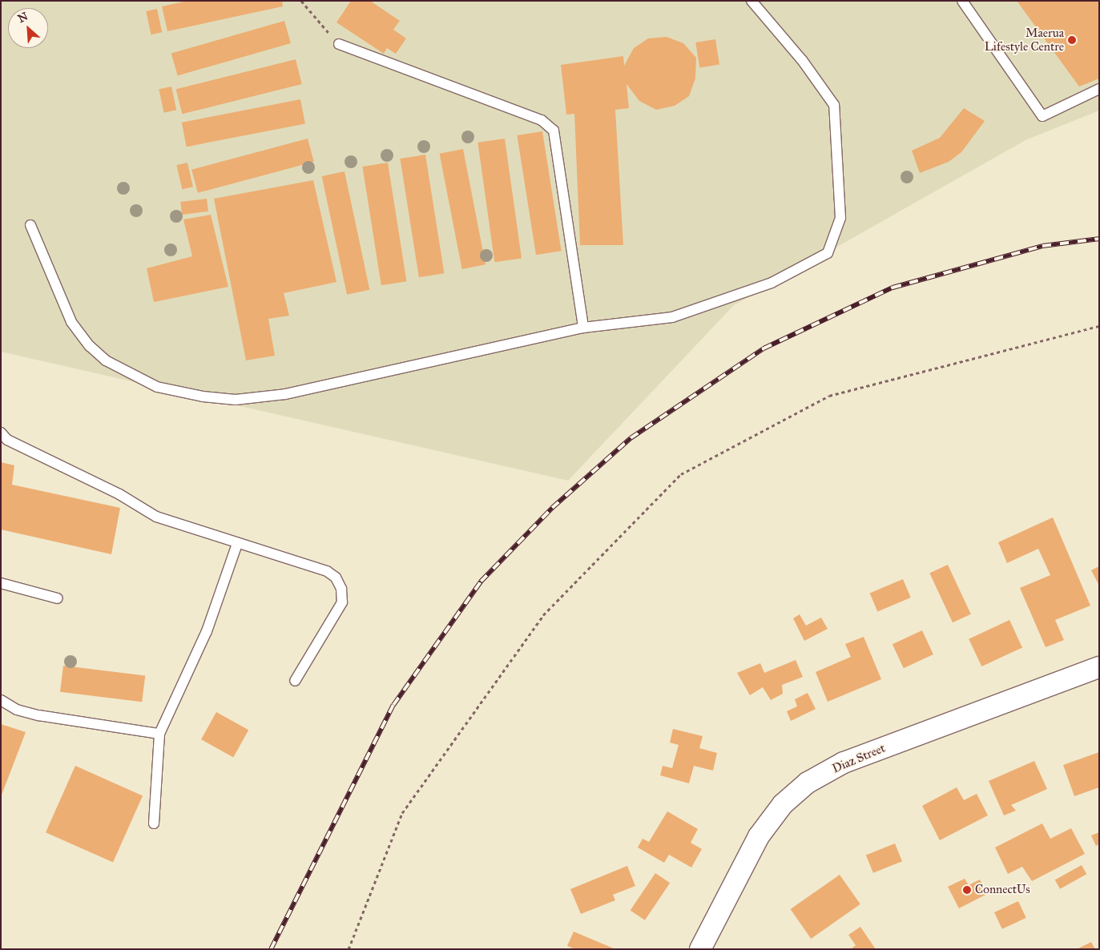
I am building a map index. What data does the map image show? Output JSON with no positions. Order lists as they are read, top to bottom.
{
  "streets": {
    "street": ["Diaz Street"]
  },
  "places": ["Maerua Lifestyle Centre", "ConnectUs"],
  "north": "top left"
}
